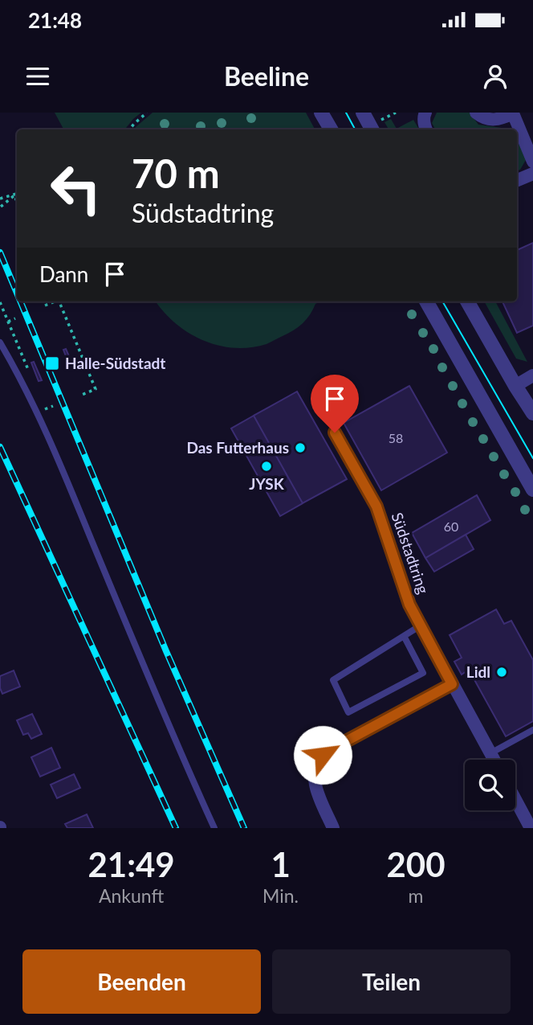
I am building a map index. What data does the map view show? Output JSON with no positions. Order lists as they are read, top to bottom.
{
  "streets": {
    "street": ["Südstadtring"]
  },
  "places": {
    "transit": ["Halle-Südstadt"],
    "other": ["Das Futterhaus", "JYSK", "Lidl"]
  },
  "house_numbers": ["58", "60"],
  "page": {
    "status": "21:48",
    "header": "Beeline",
    "turn": ["70 m", "Südstadtring"],
    "then": "Dann",
    "eta": [
      "21:49",
      "Ankunft",
      "1",
      "Min.",
      "200",
      "m"
    ],
    "buttons": ["Beenden", "Teilen"]
  }
}
